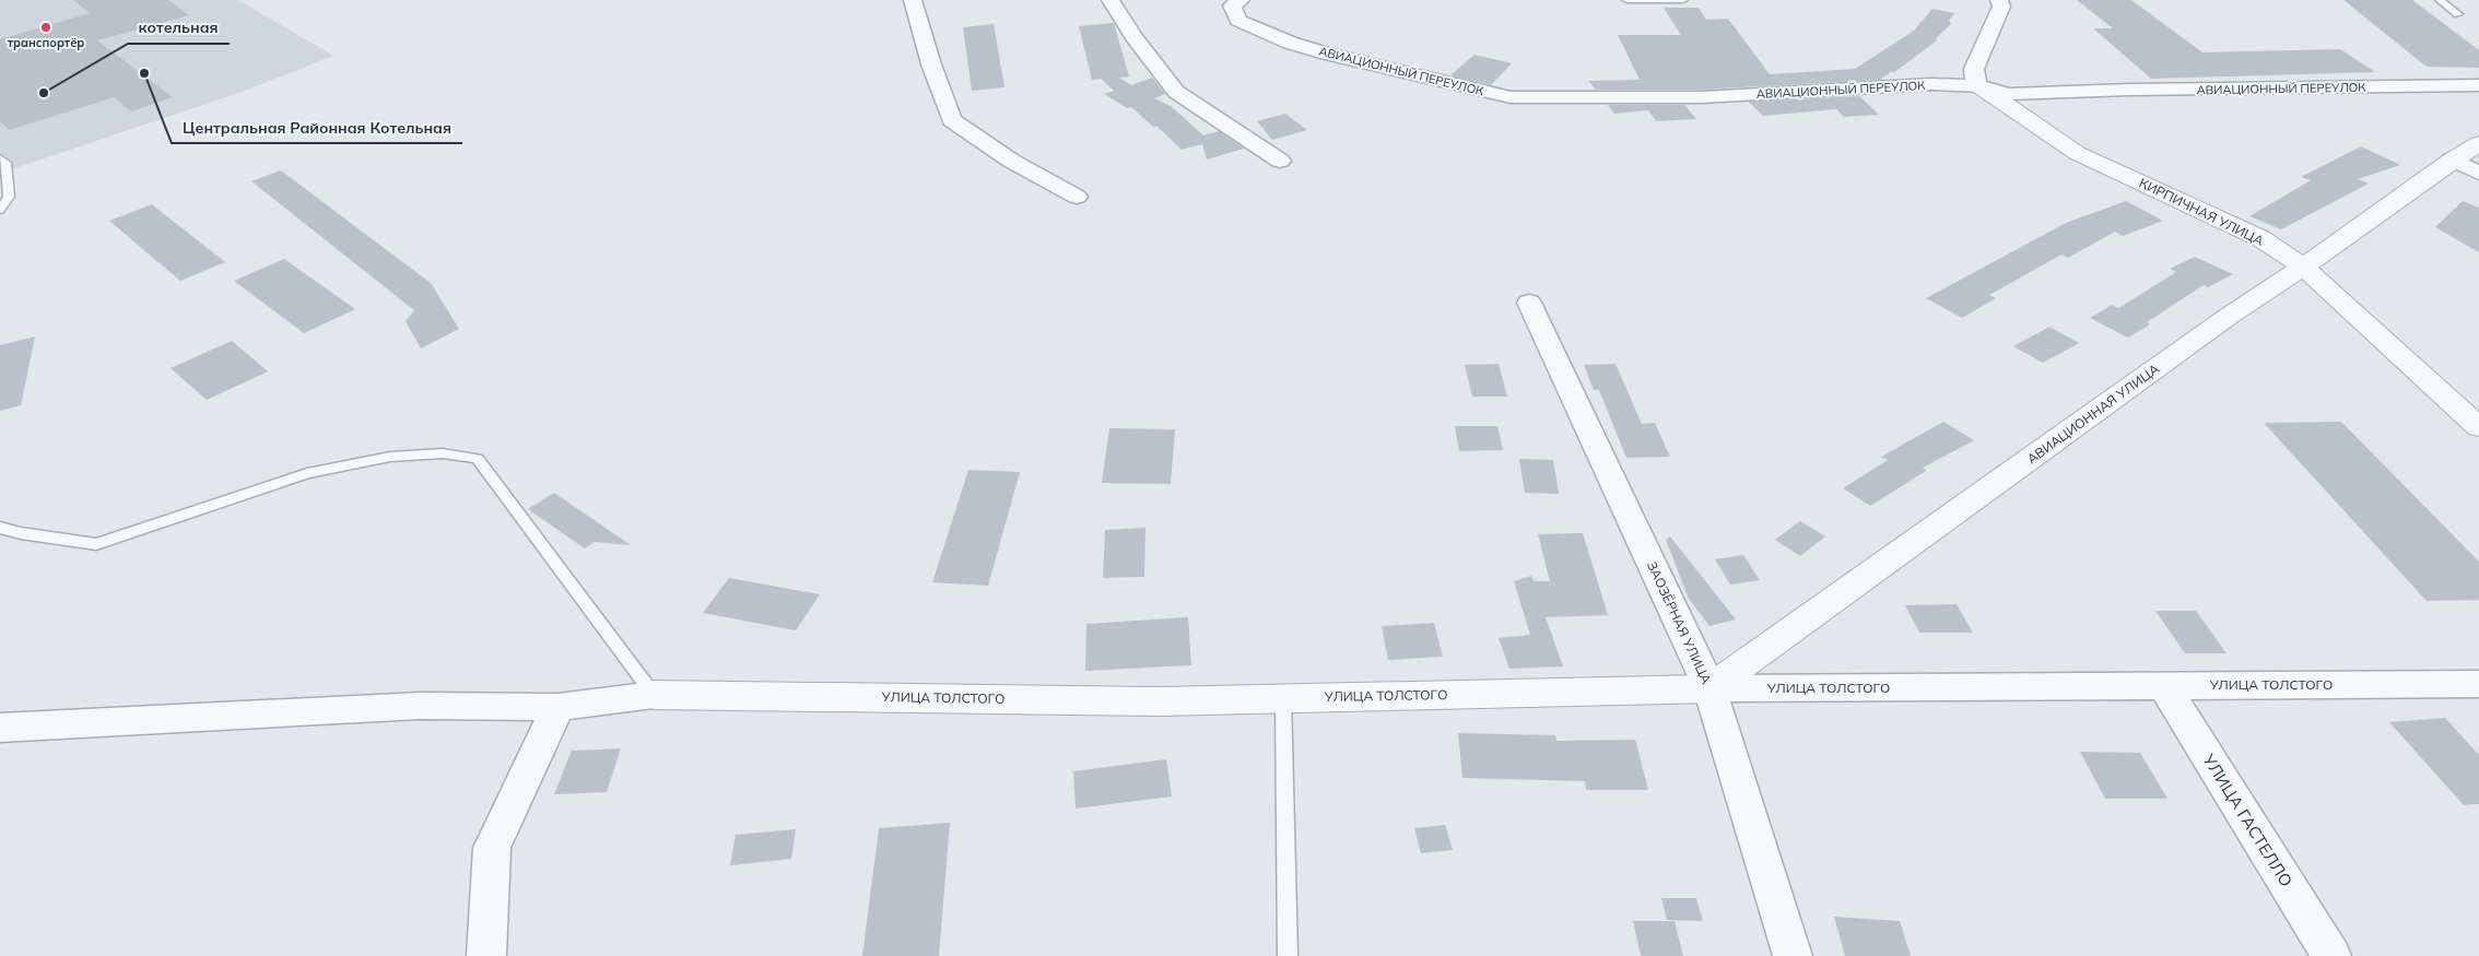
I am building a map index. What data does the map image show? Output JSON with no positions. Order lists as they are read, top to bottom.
{
  "streets": {
    "street": [
      "АВИАЦИОННЫЙ ПЕРЕУЛОК",
      "КИРПИЧНАЯ УЛИЦА",
      "АВИАЦИОННАЯ УЛИЦА",
      "ЗАОЗЁРНАЯ УЛИЦА",
      "УЛИЦА ТОЛСТОГО",
      "УЛИЦА ГАСТЕЛЛО"
    ]
  },
  "crossings": [
    ["АВИАЦИОННЫЙ ПЕРЕУЛОК", "КИРПИЧНАЯ УЛИЦА"],
    ["КИРПИЧНАЯ УЛИЦА", "АВИАЦИОННАЯ УЛИЦА"],
    ["АВИАЦИОННАЯ УЛИЦА", "ЗАОЗЁРНАЯ УЛИЦА"],
    ["АВИАЦИОННАЯ УЛИЦА", "УЛИЦА ТОЛСТОГО"],
    ["ЗАОЗЁРНАЯ УЛИЦА", "УЛИЦА ТОЛСТОГО"],
    ["УЛИЦА ТОЛСТОГО", "УЛИЦА ГАСТЕЛЛО"]
  ],
  "places": ["транспортёр", "Центральная Районная Котельная", "котельная"]
}
